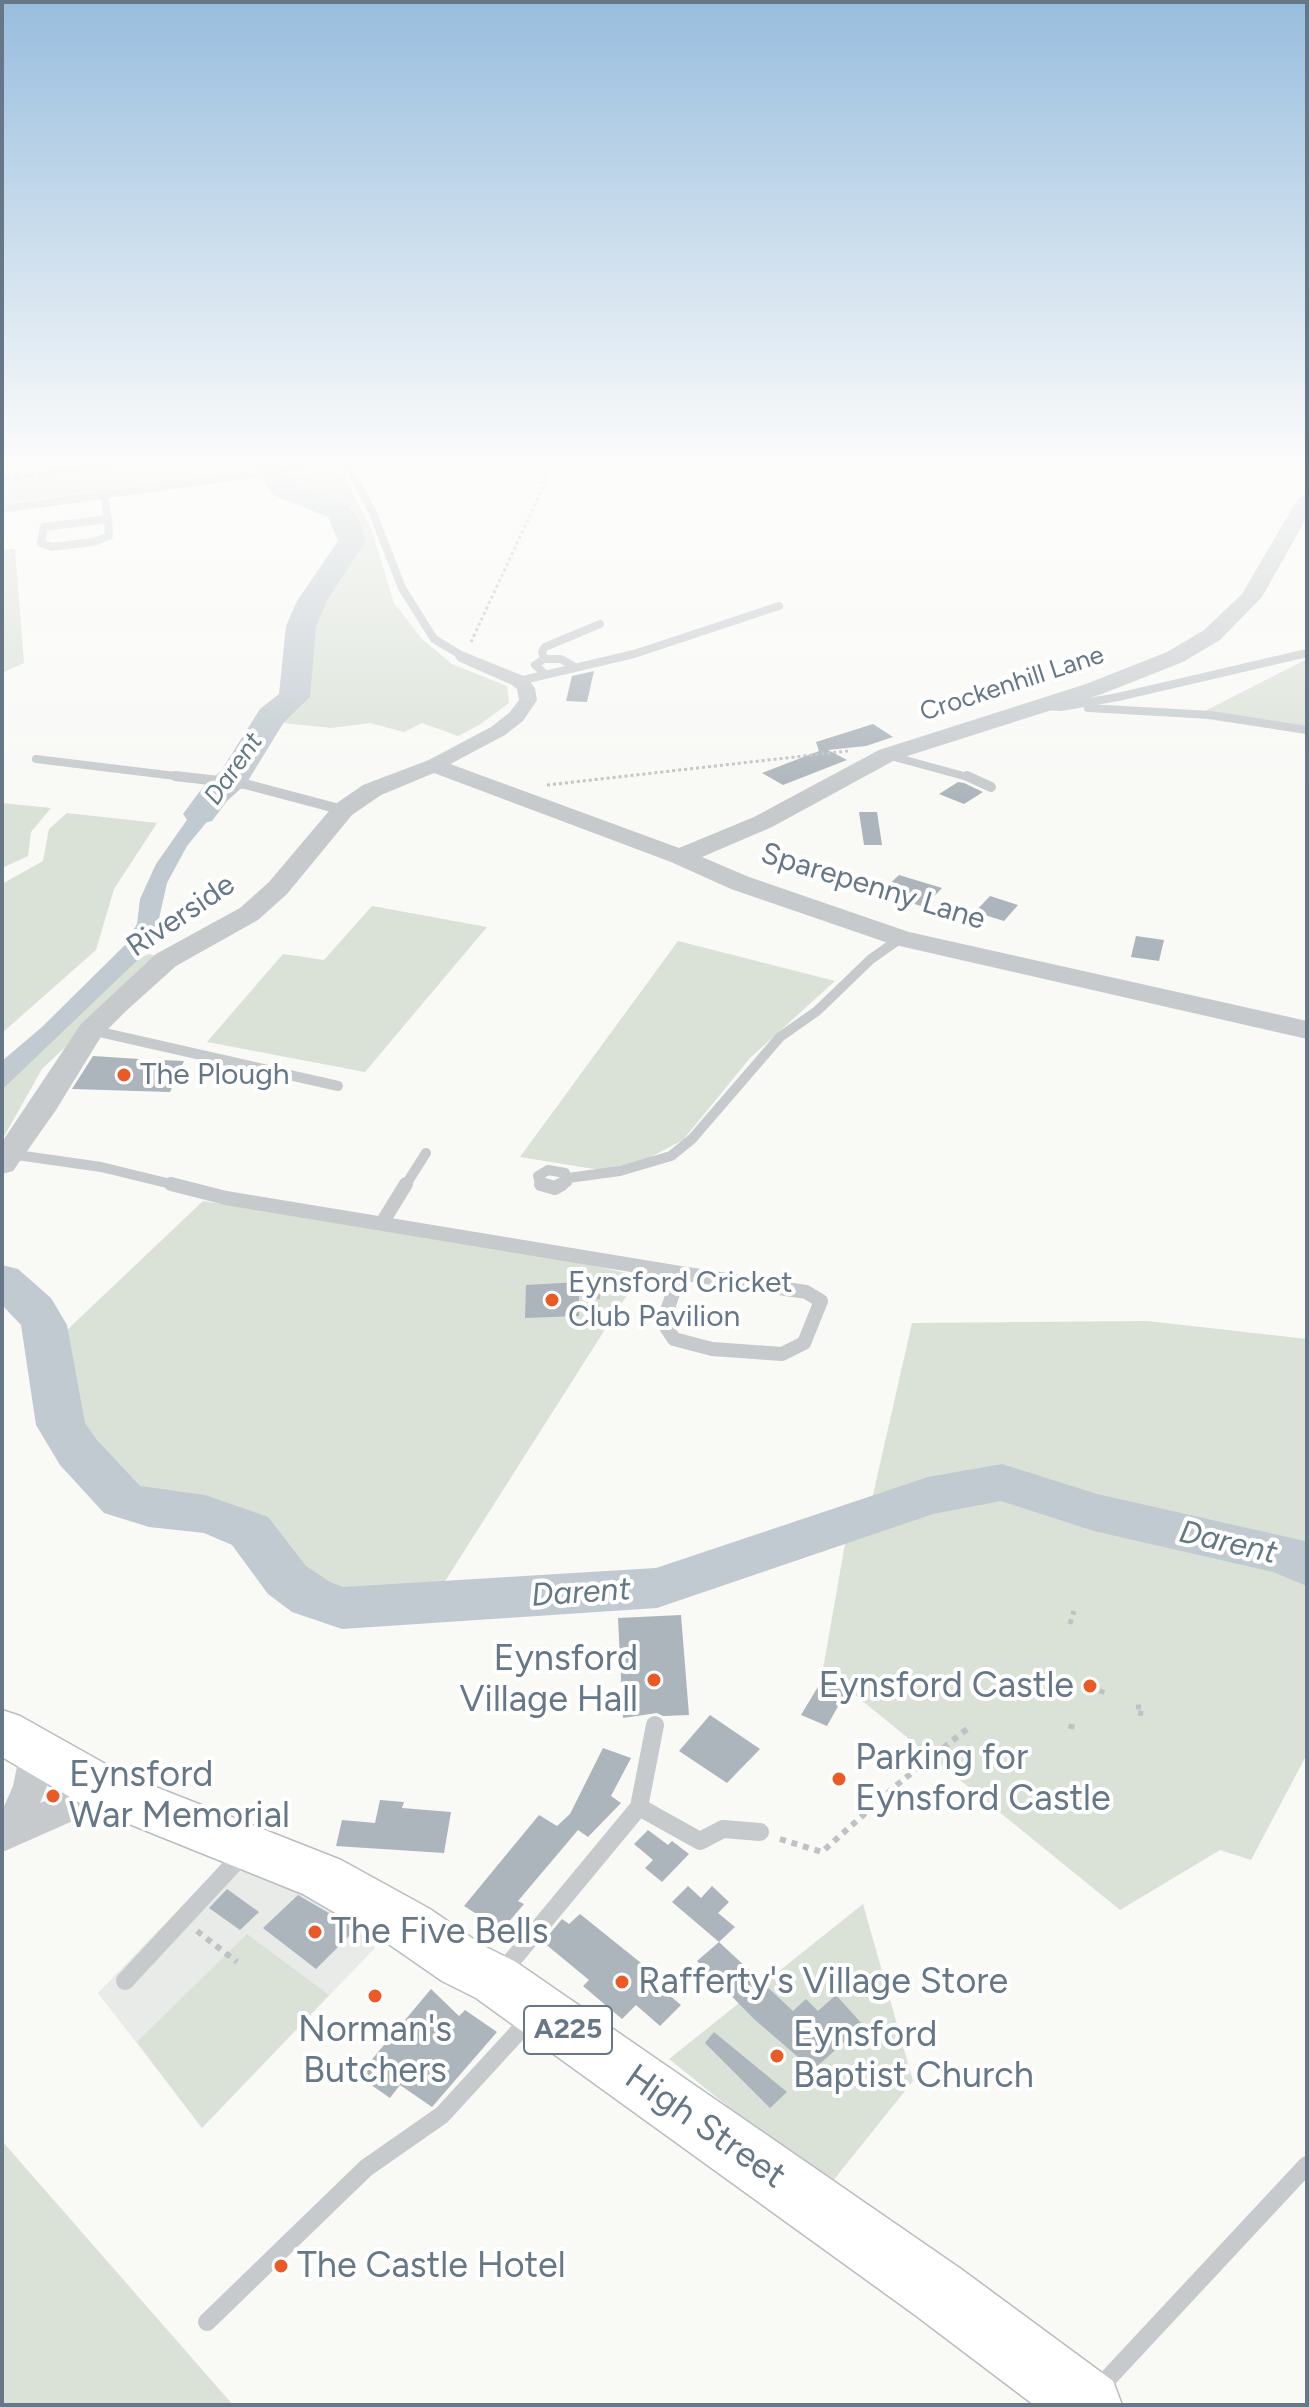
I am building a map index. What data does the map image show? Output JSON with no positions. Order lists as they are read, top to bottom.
{
  "streets": {
    "main road": ["A225", "High Street"],
    "street": ["Crockenhill Lane", "Sparepenny Lane", "Riverside"]
  },
  "crossings": [
    ["Crockenhill Lane", "Sparepenny Lane"],
    ["Sparepenny Lane", "Riverside"]
  ],
  "water": ["Darent"],
  "places": [
    "The Plough",
    "Eynsford Cricket Club Pavilion",
    "Eynsford Village Hall",
    "Eynsford Castle",
    "Parking for Eynsford Castle",
    "Eynsford War Memorial",
    "The Five Bells",
    "Rafferty's Village Store",
    "Norman's Butchers",
    "Eynsford Baptist Church",
    "The Castle Hotel"
  ]
}
